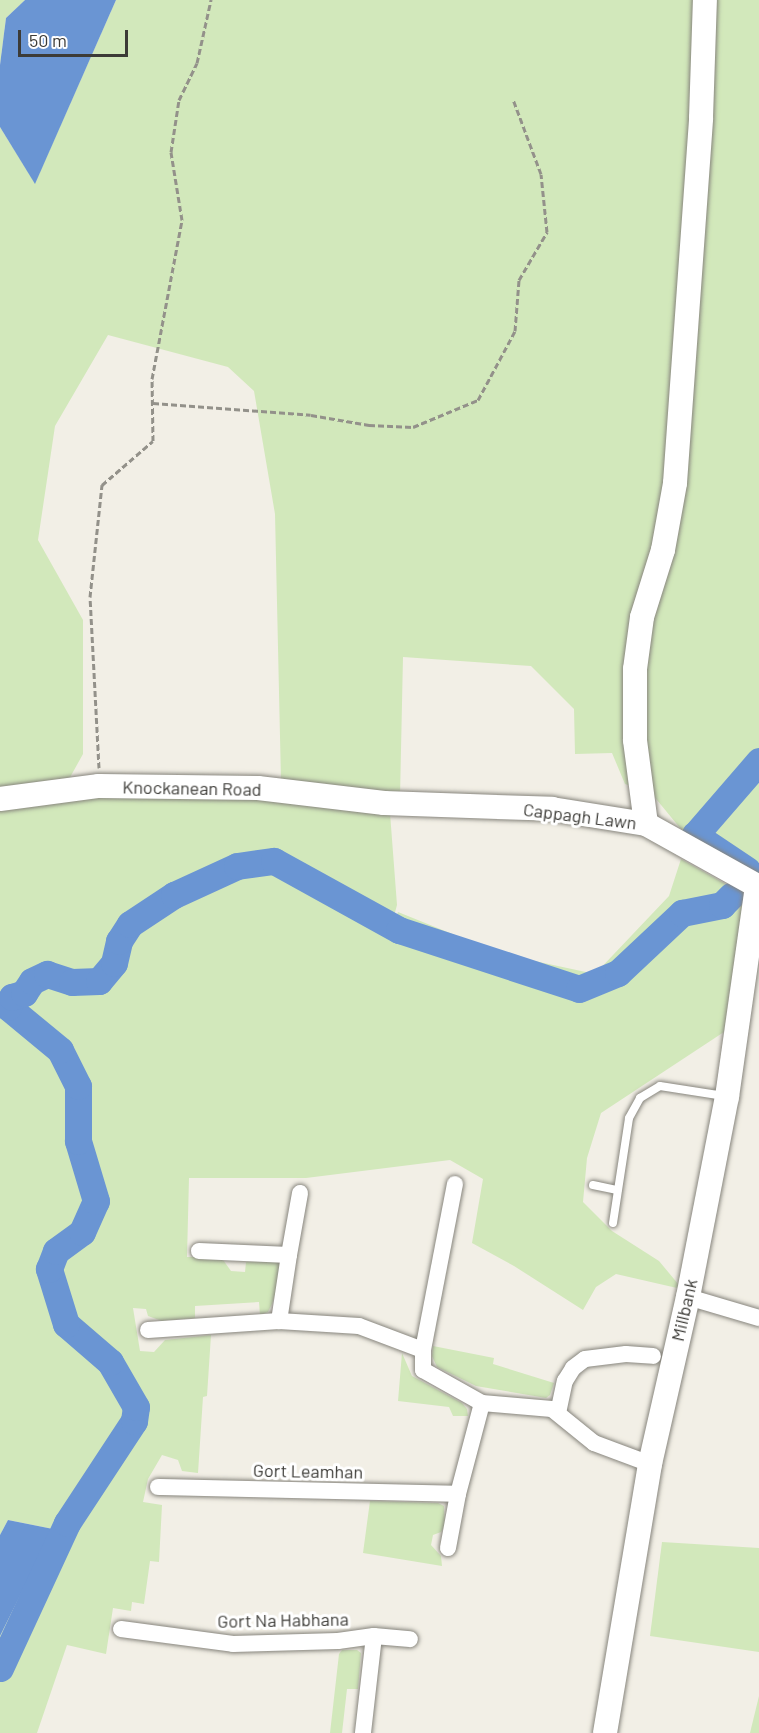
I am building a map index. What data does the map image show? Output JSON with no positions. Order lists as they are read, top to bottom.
{
  "streets": {
    "street": [
      "Knockanean Road",
      "Cappagh Lawn",
      "Millbank",
      "Gort Leamhan",
      "Gort Na Habhana"
    ]
  },
  "crossings": [
    ["Knockanean Road", "Cappagh Lawn"],
    ["Cappagh Lawn", "Millbank"]
  ],
  "scale_bar": "50 m"
}
